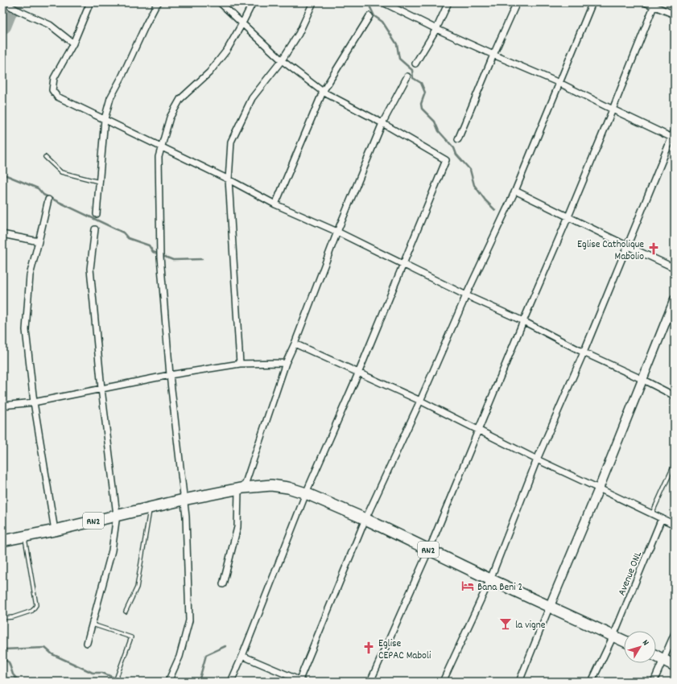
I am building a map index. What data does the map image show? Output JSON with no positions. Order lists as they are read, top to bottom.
{
  "streets": {
    "highway": ["RN2"],
    "street": ["Avenue ONL"]
  },
  "crossings": [
    ["RN2", "Avenue ONL"]
  ],
  "places": {
    "church": ["Eglise Catholique Mabolio", "Eglise CEPAC Maboli"],
    "hotel": ["Bana Beni 2"],
    "bar": ["la vigne"]
  },
  "north": "top right"
}
